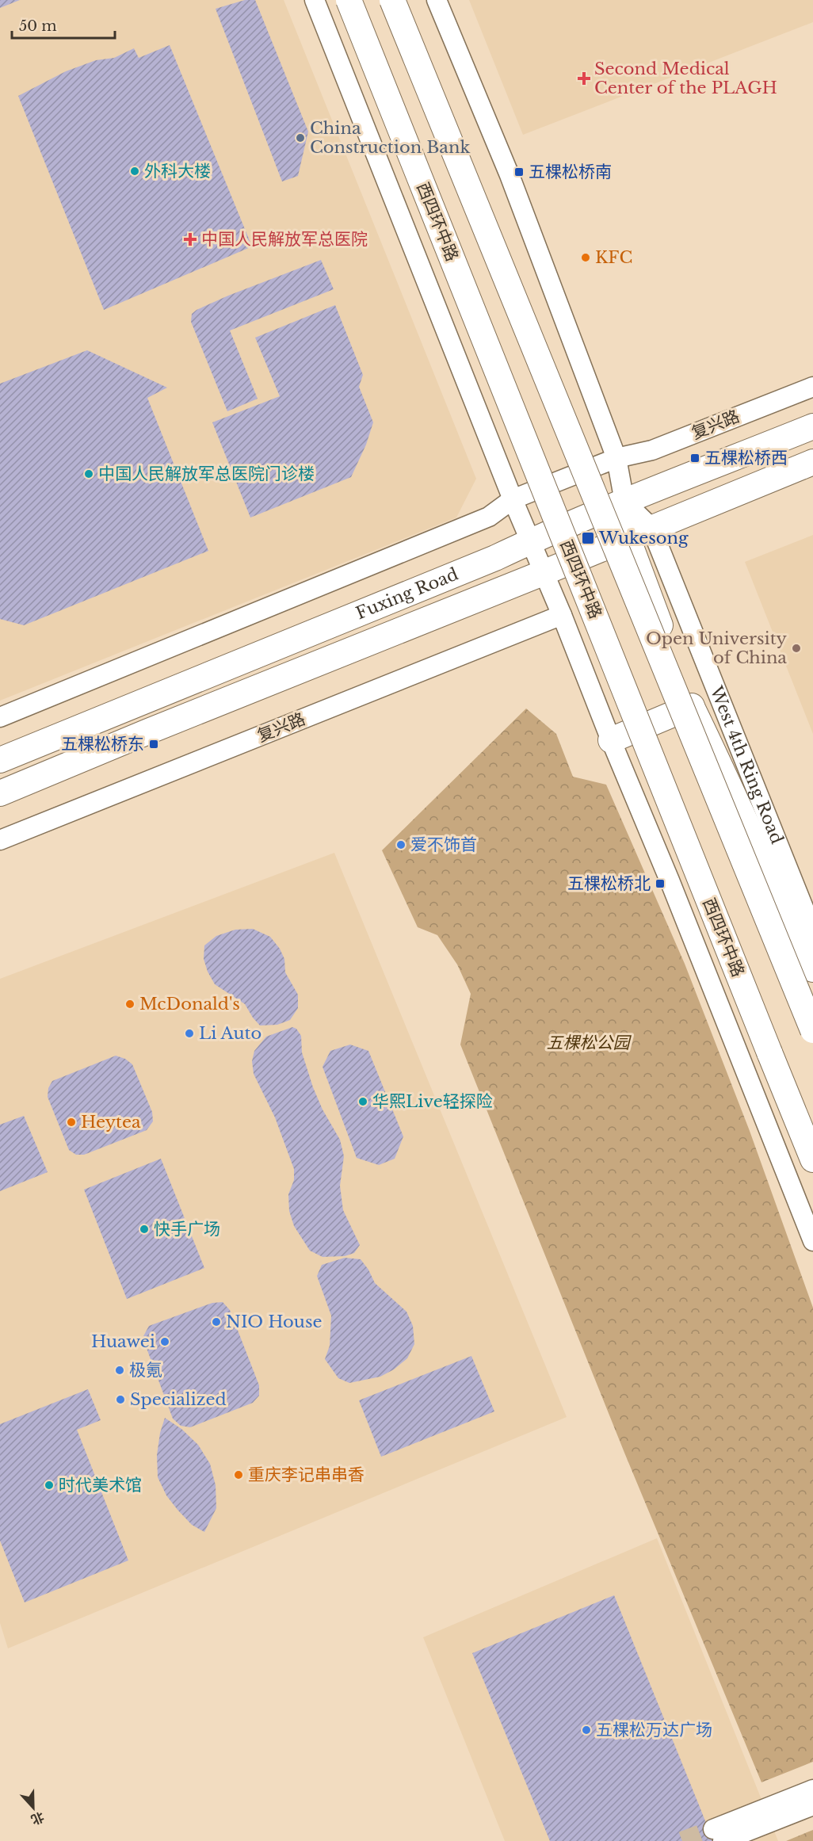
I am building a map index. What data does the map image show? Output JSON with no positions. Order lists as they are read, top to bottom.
{
  "streets": {
    "highway": ["西四环中路", "Fuxing Road"],
    "street": ["复兴路", "West 4th Ring Road"]
  },
  "crossings": [
    ["西四环中路", "复兴路"],
    ["西四环中路", "Fuxing Road"],
    ["Fuxing Road", "West 4th Ring Road"]
  ],
  "parks": ["五棵松公园"],
  "places": {
    "health": ["Second Medical Center of the PLAGH", "中国人民解放军总医院"],
    "other": [
      "China Construction Bank",
      "外科大楼",
      "KFC",
      "中国人民解放军总医院门诊楼",
      "Open University of China",
      "爱不饰首",
      "McDonald's",
      "Li Auto",
      "华熙Live轻探险",
      "Heytea",
      "快手广场",
      "NIO House",
      "Huawei",
      "极氪",
      "Specialized",
      "重庆李记串串香",
      "时代美术馆",
      "五棵松万达广场"
    ],
    "transit": [
      "五棵松桥南",
      "五棵松桥西",
      "Wukesong",
      "五棵松桥东",
      "五棵松桥北"
    ]
  },
  "scale_bar": "50 m",
  "north": "bottom"
}
